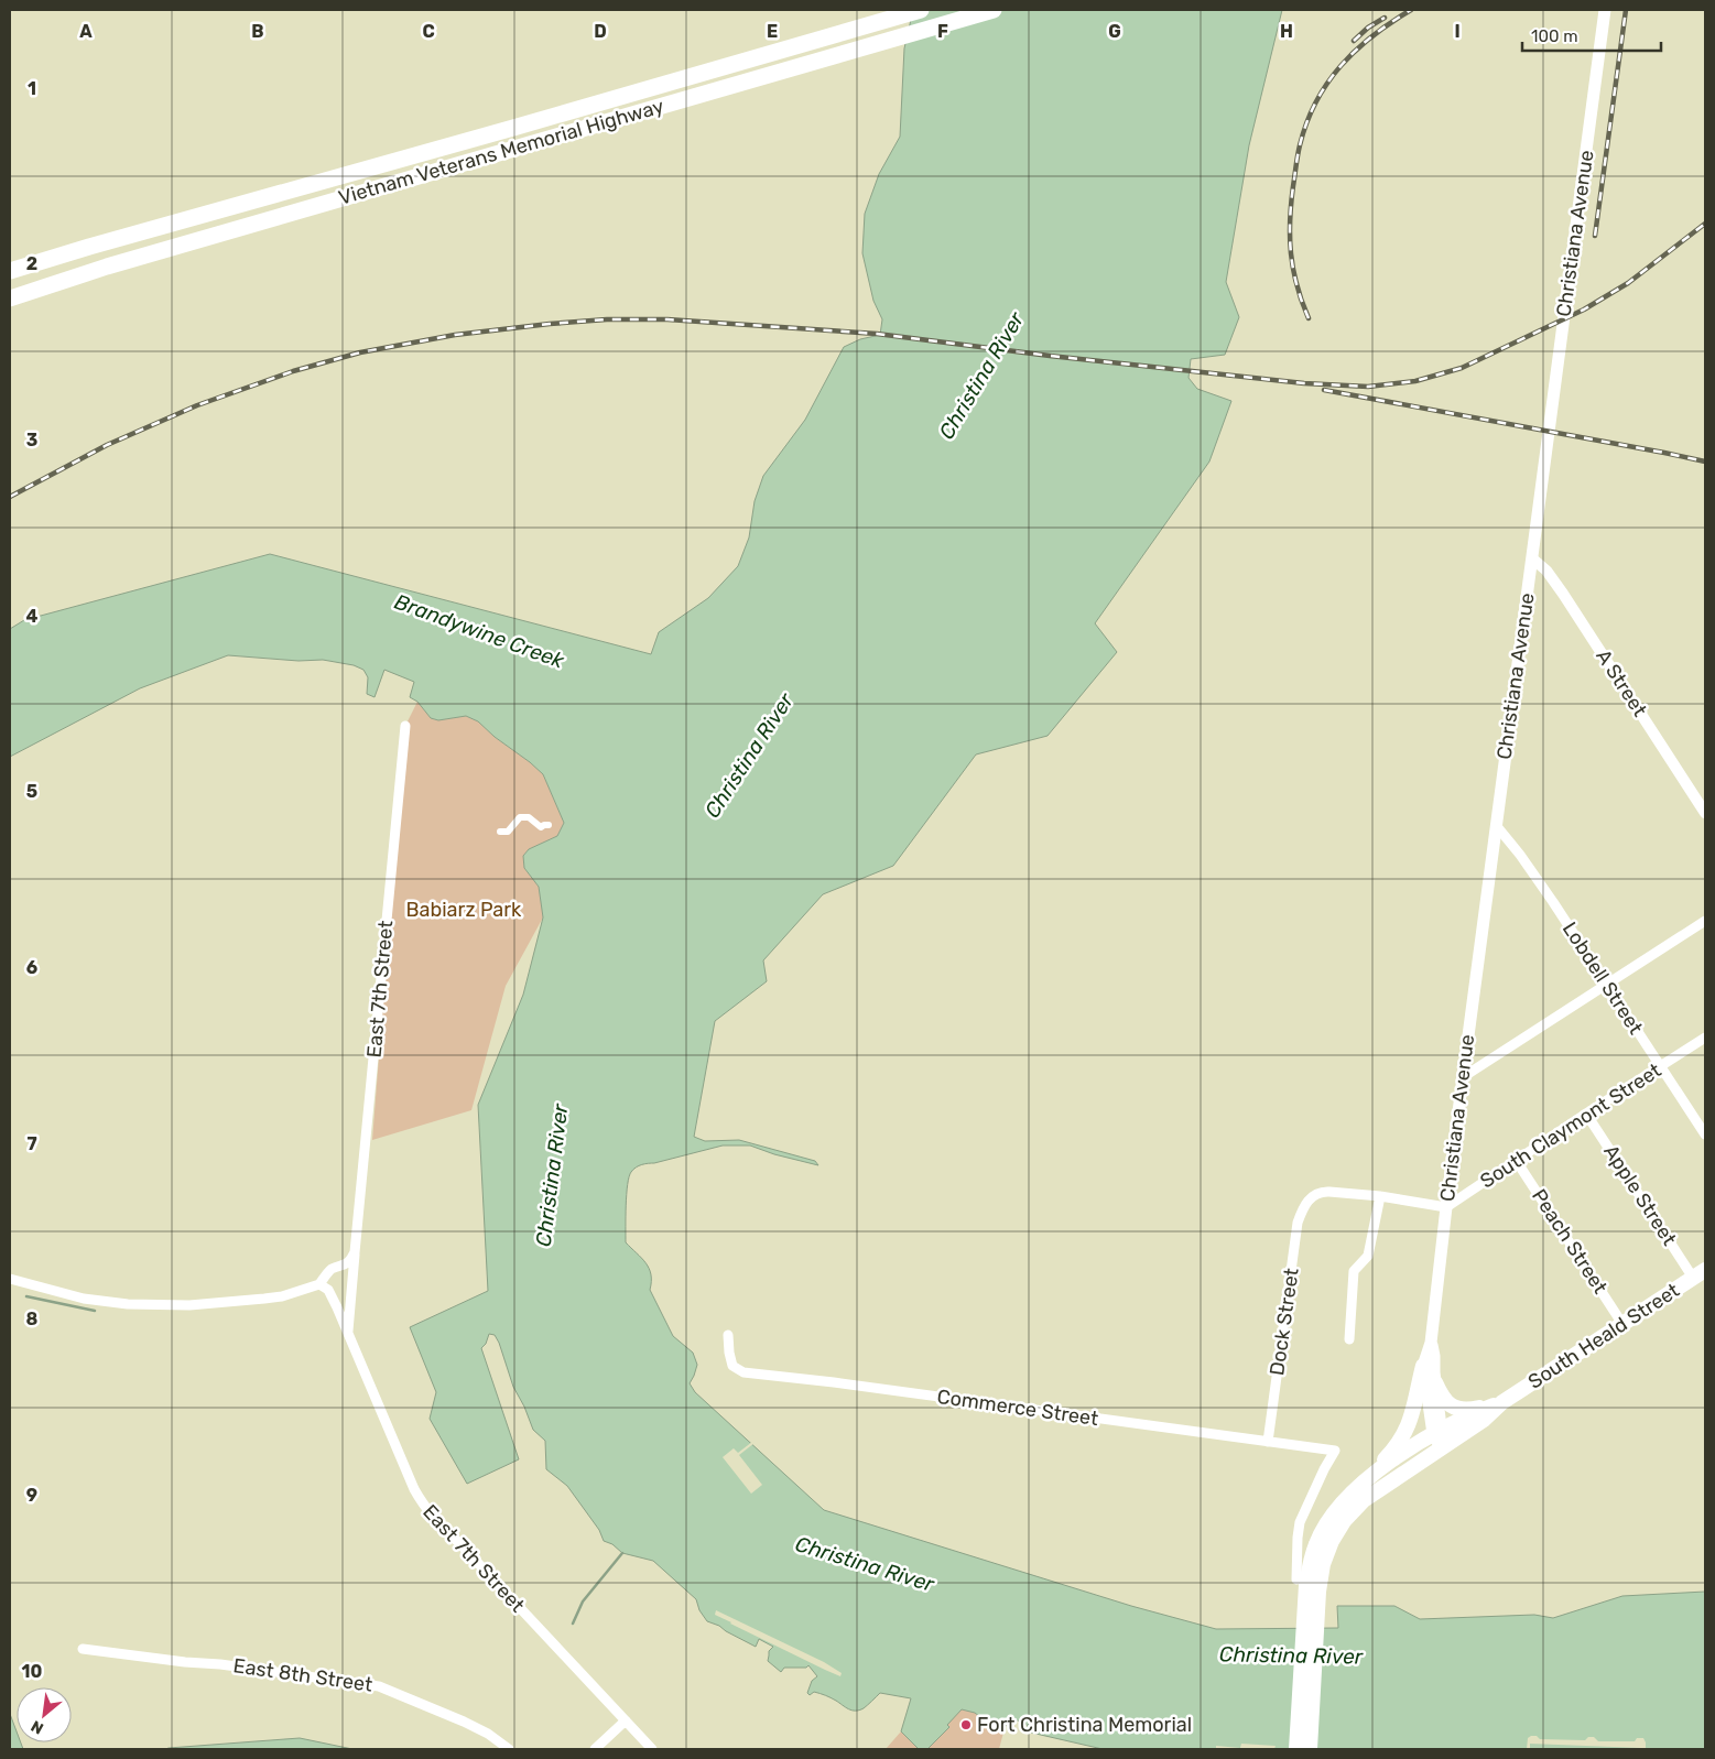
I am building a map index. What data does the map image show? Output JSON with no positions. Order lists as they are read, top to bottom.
{
  "streets": {
    "highway": ["Vietnam Veterans Memorial Highway"],
    "main road": ["Christiana Avenue", "South Heald Street"],
    "street": [
      "A Street",
      "Lobdell Street",
      "East 7th Street",
      "South Claymont Street",
      "Apple Street",
      "Peach Street",
      "Dock Street",
      "Commerce Street",
      "East 8th Street"
    ]
  },
  "crossings": [
    ["Christiana Avenue", "A Street"],
    ["Christiana Avenue", "Lobdell Street"],
    ["Christiana Avenue", "South Claymont Street"],
    ["Christiana Avenue", "South Heald Street"],
    ["Lobdell Street", "South Claymont Street"],
    ["South Claymont Street", "Apple Street"],
    ["South Claymont Street", "Peach Street"],
    ["Apple Street", "South Heald Street"],
    ["Peach Street", "South Heald Street"],
    ["Dock Street", "Commerce Street"]
  ],
  "water": ["Christina River", "Brandywine Creek"],
  "parks": ["Babiarz Park"],
  "places": ["Fort Christina Memorial"],
  "scale_bar": "100 m",
  "north": "bottom left",
  "grid": {
    "columns": [
      "A",
      "B",
      "C",
      "D",
      "E",
      "F",
      "G",
      "H",
      "I"
    ],
    "rows": [
      "1",
      "2",
      "3",
      "4",
      "5",
      "6",
      "7",
      "8",
      "9",
      "10"
    ]
  }
}
